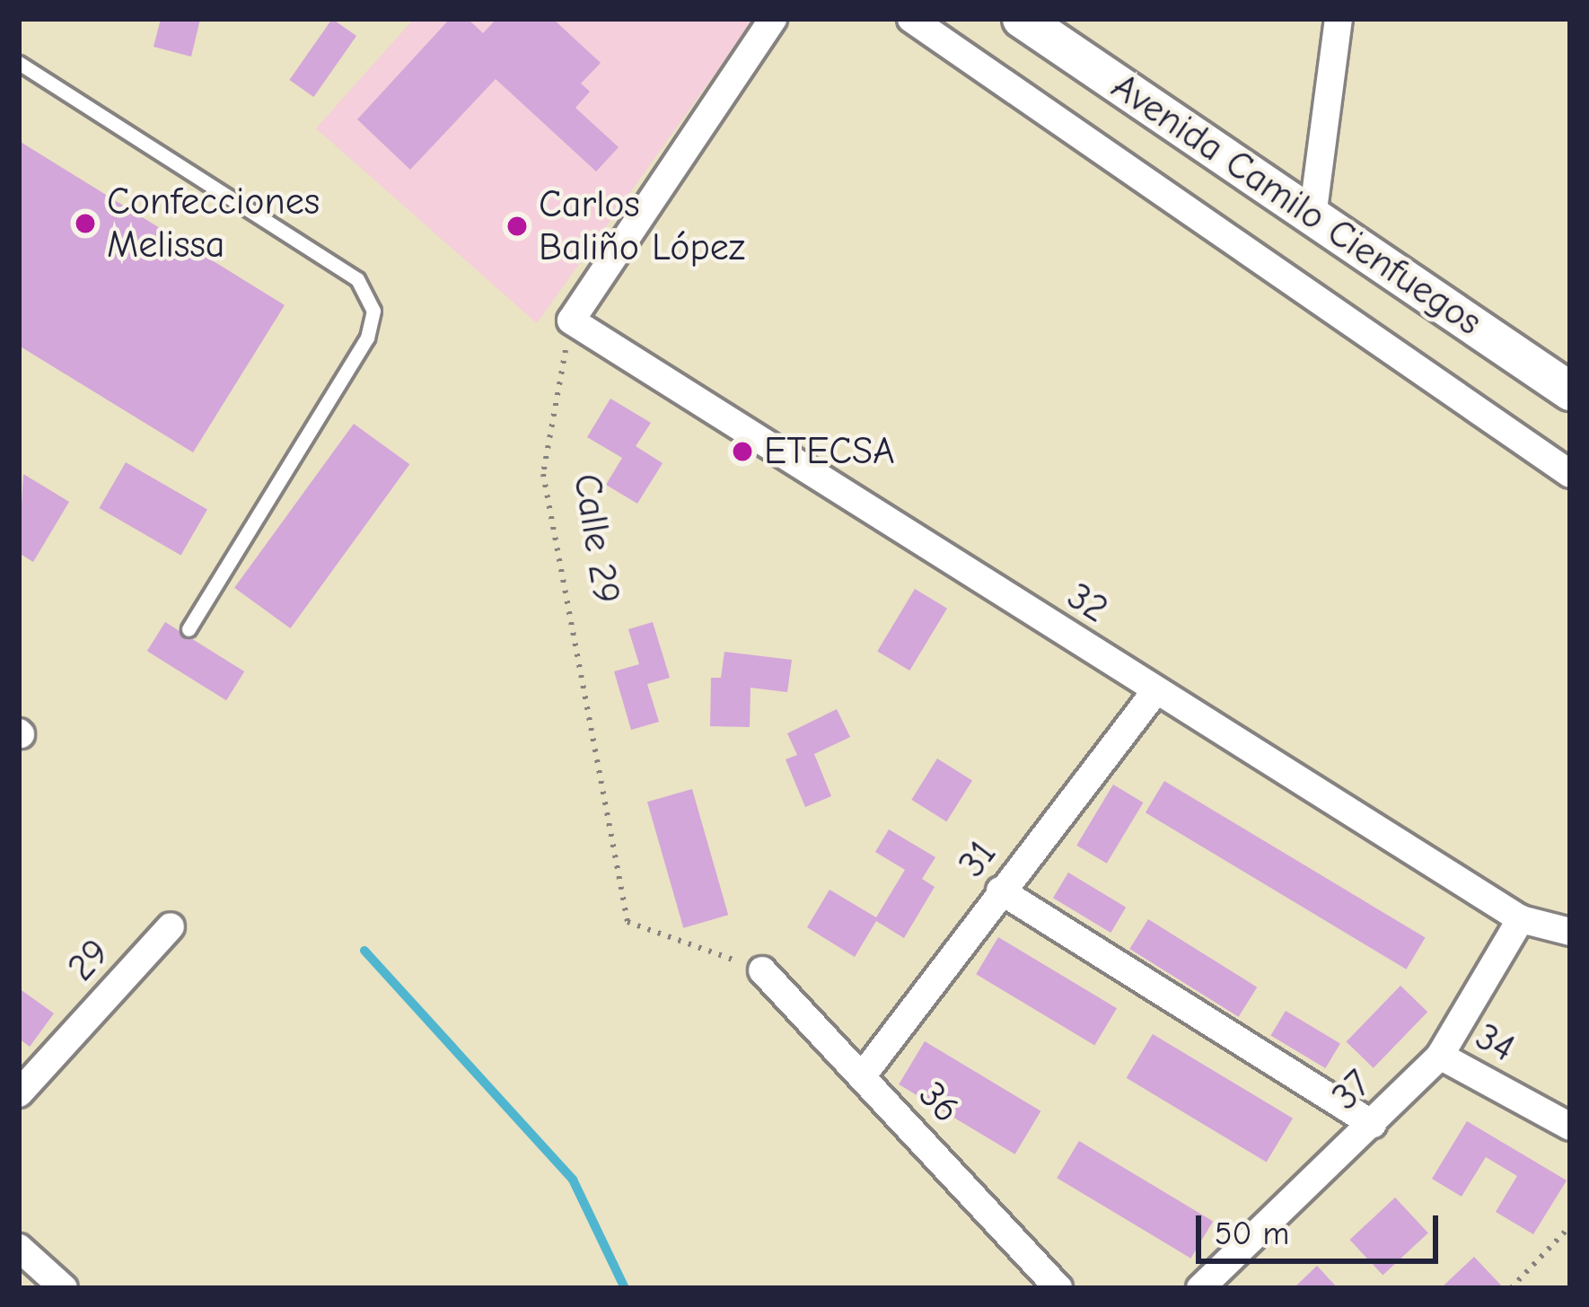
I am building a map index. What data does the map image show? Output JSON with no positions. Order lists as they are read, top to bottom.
{
  "streets": {
    "main road": ["Avenida Camilo Cienfuegos"],
    "street": [
      "32",
      "31",
      "29",
      "34",
      "37",
      "36"
    ],
    "path": ["Calle 29"]
  },
  "crossings": [
    ["Calle 29", "32"],
    ["Calle 29", "36"],
    ["32", "31"],
    ["32", "37"],
    ["31", "36"],
    ["34", "37"]
  ],
  "places": ["Confecciones Melissa", "Carlos Baliño López", "ETECSA"],
  "scale_bar": "50 m"
}
